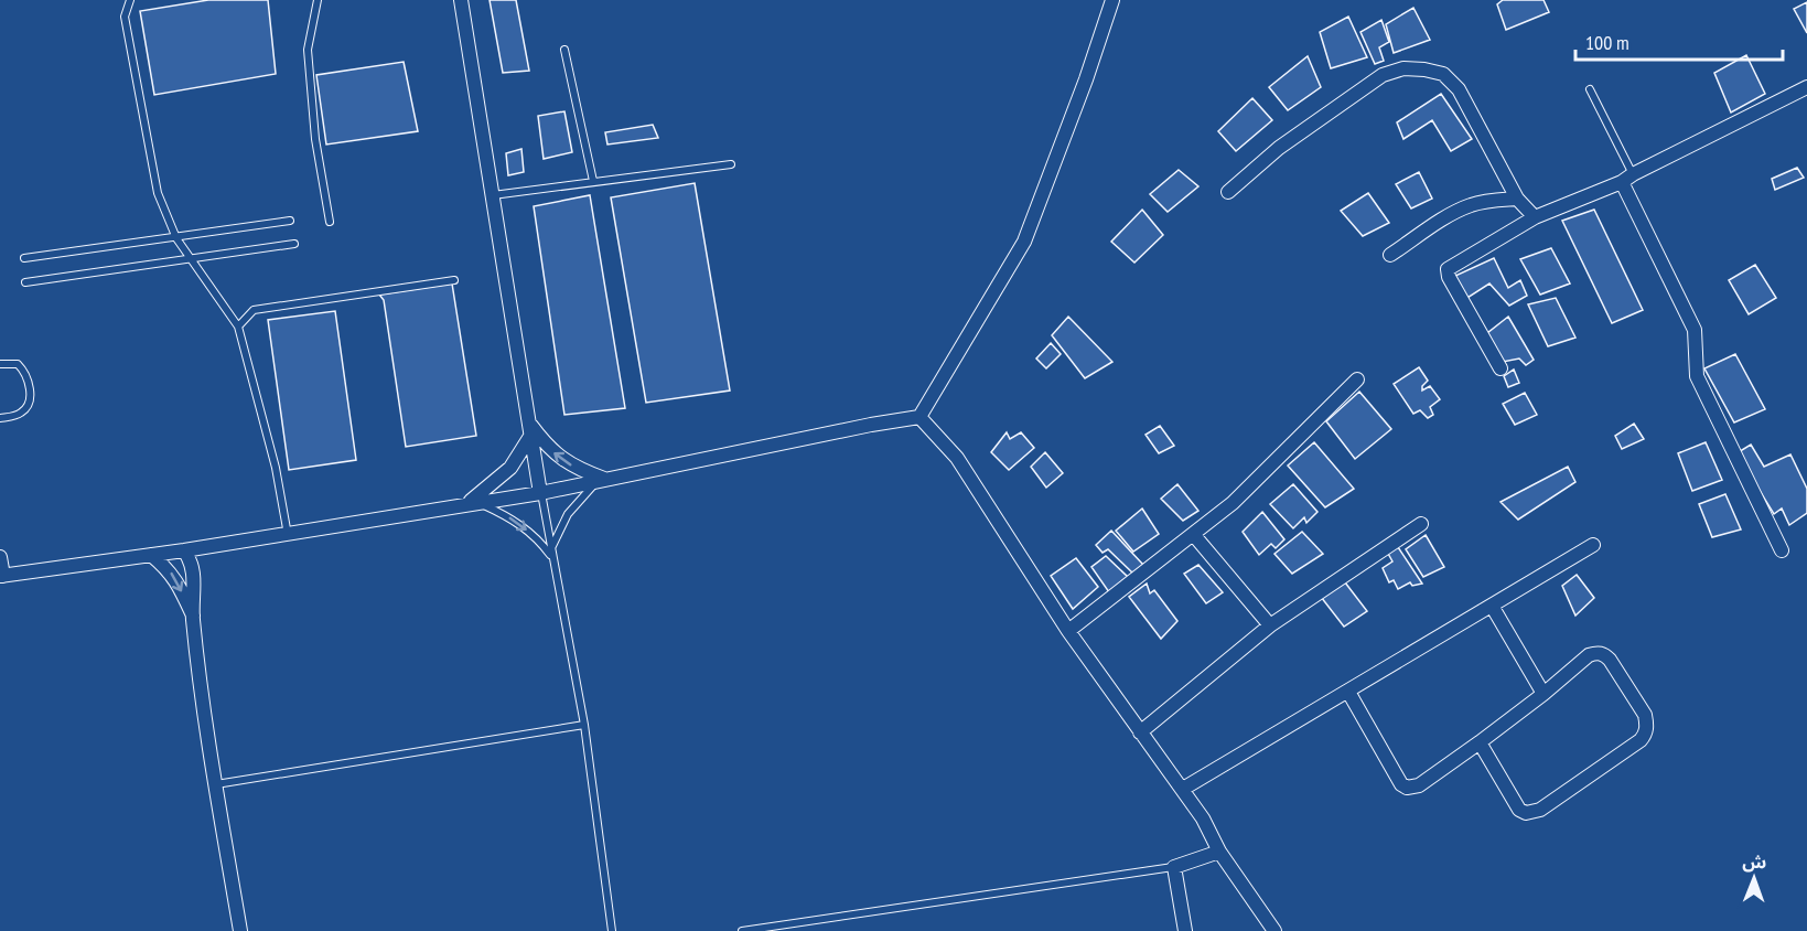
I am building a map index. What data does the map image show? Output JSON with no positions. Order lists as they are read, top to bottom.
{
  "scale_bar": "100 m",
  "north": "top"
}
